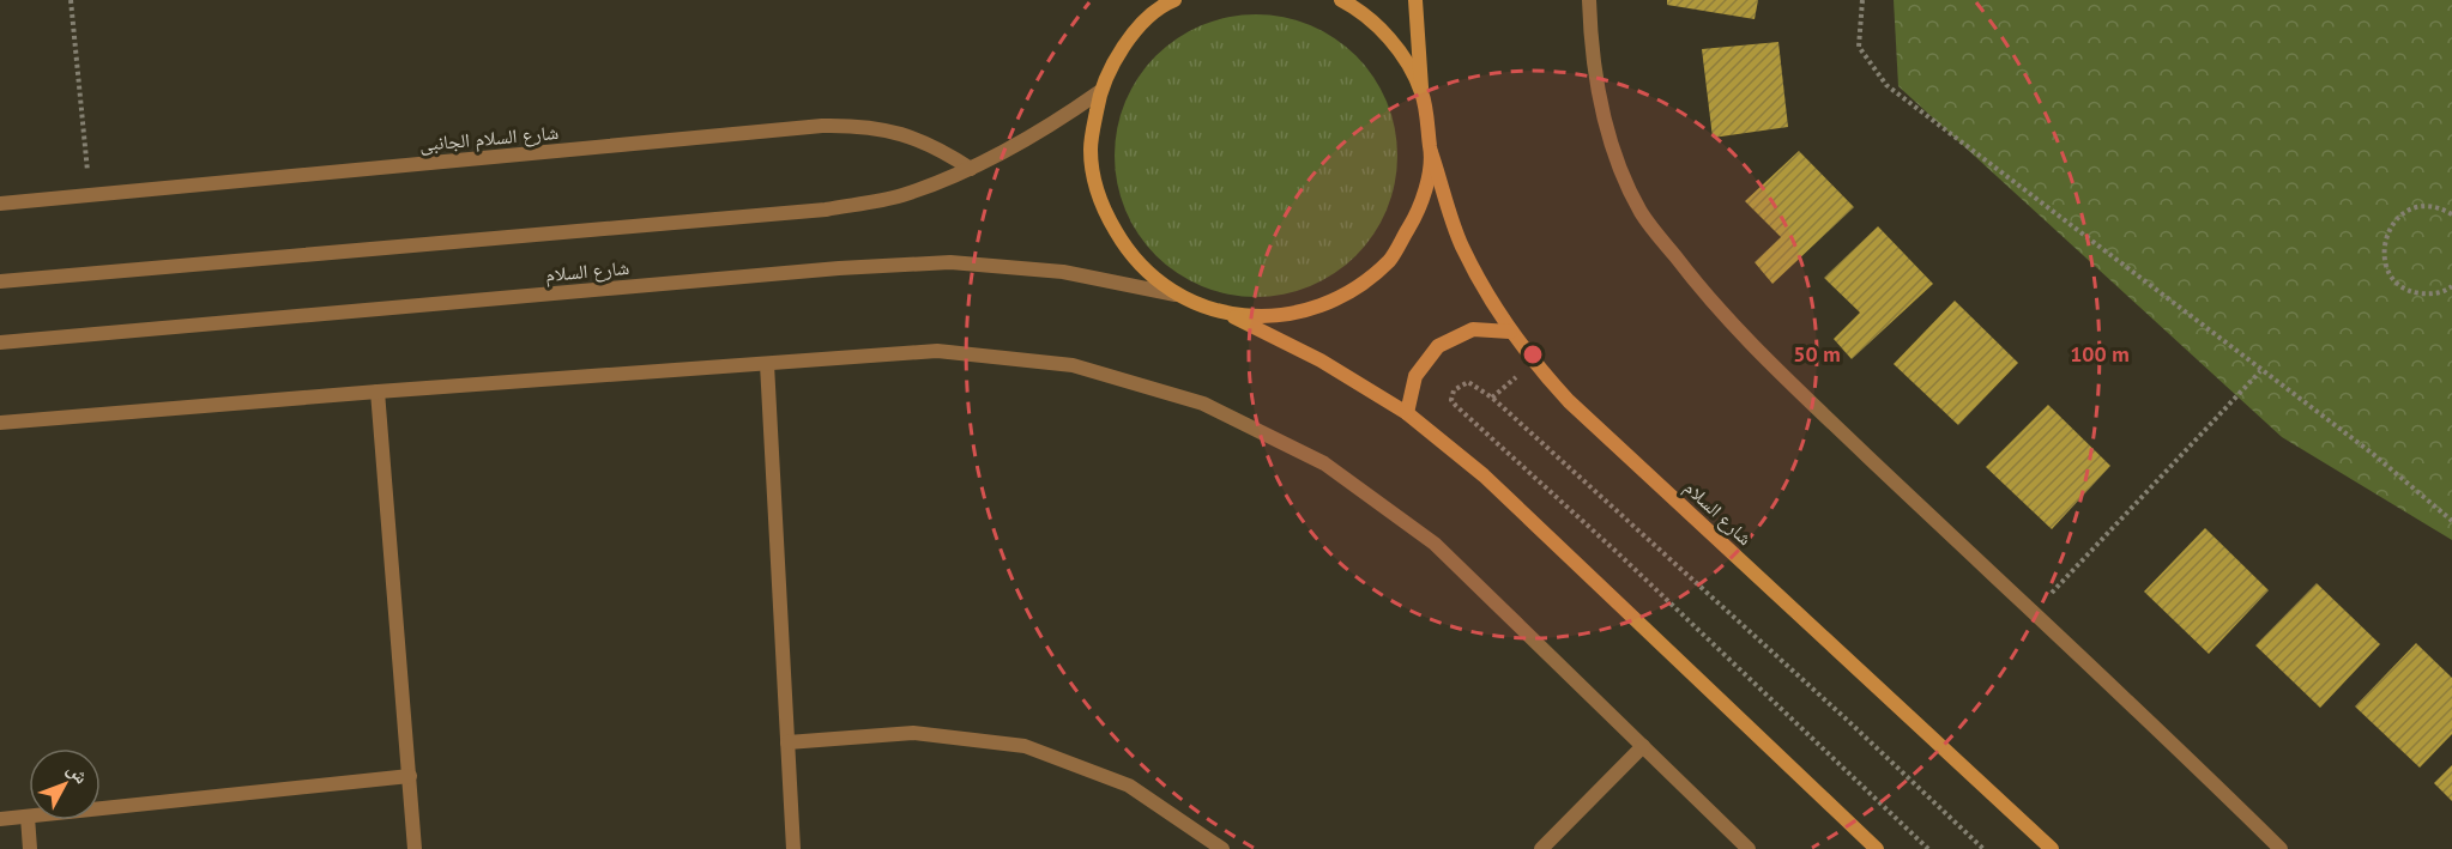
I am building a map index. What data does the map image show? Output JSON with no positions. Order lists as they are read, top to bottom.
{
  "streets": {
    "street": ["شارع السلام الجانبى", "شارع السلام"]
  },
  "crossings": [
    ["شارع السلام الجانبى", "شارع السلام"]
  ],
  "north": "top right",
  "rings": ["50 m", "100 m"]
}
